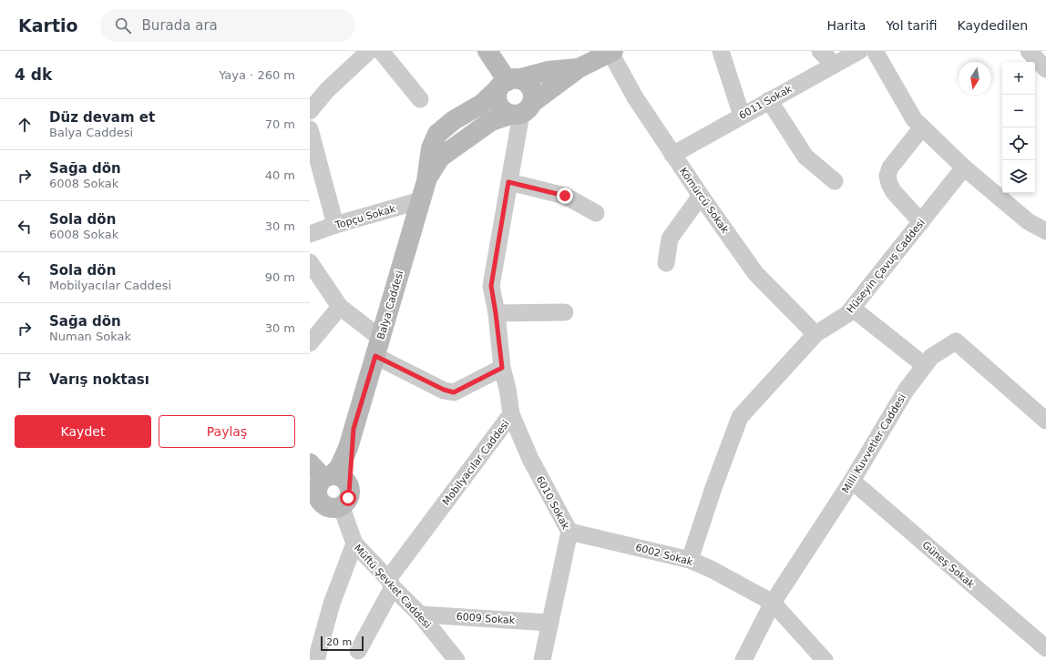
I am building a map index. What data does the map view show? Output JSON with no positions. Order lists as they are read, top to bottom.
{
  "streets": {
    "main road": ["Balya Caddesi", "Müftü Şevket Caddesi"],
    "street": [
      "6011 Sokak",
      "Kömürcü Sokak",
      "Topçu Sokak",
      "Hüseyin Çavuş Caddesi",
      "Milli Kuvvetler Caddesi",
      "Mobilyacılar Caddesi",
      "6010 Sokak",
      "6002 Sokak",
      "Güneş Sokak",
      "6009 Sokak"
    ]
  },
  "crossings": [
    ["6011 Sokak", "Kömürcü Sokak"],
    ["Kömürcü Sokak", "Hüseyin Çavuş Caddesi"],
    ["Kömürcü Sokak", "Balya Caddesi"],
    ["Topçu Sokak", "Balya Caddesi"],
    ["Hüseyin Çavuş Caddesi", "6002 Sokak"],
    ["Balya Caddesi", "Mobilyacılar Caddesi"],
    ["Balya Caddesi", "Müftü Şevket Caddesi"],
    ["Milli Kuvvetler Caddesi", "6002 Sokak"],
    ["Milli Kuvvetler Caddesi", "Güneş Sokak"],
    ["Mobilyacılar Caddesi", "6010 Sokak"],
    ["Mobilyacılar Caddesi", "Müftü Şevket Caddesi"],
    ["6010 Sokak", "6002 Sokak"],
    ["6010 Sokak", "6009 Sokak"],
    ["Müftü Şevket Caddesi", "6009 Sokak"]
  ],
  "scale_bar": "20 m",
  "north": "bottom",
  "page": {
    "header": "Kartio",
    "search": "Burada ara",
    "nav": ["Harita", "Yol tarifi", "Kaydedilen"],
    "heading": ["4 dk", "Yaya · 260 m"],
    "map_buttons": ["+", "−"],
    "list": [
      ["Düz devam et", "Balya Caddesi", "70 m"],
      ["Sağa dön", "6008 Sokak", "40 m"],
      ["Sola dön", "6008 Sokak", "30 m"],
      ["Sola dön", "Mobilyacılar Caddesi", "90 m"],
      ["Sağa dön", "Numan Sokak", "30 m"],
      "Varış noktası"
    ],
    "buttons": ["Kaydet", "Paylaş"],
    "scale": "20 m"
  }
}
